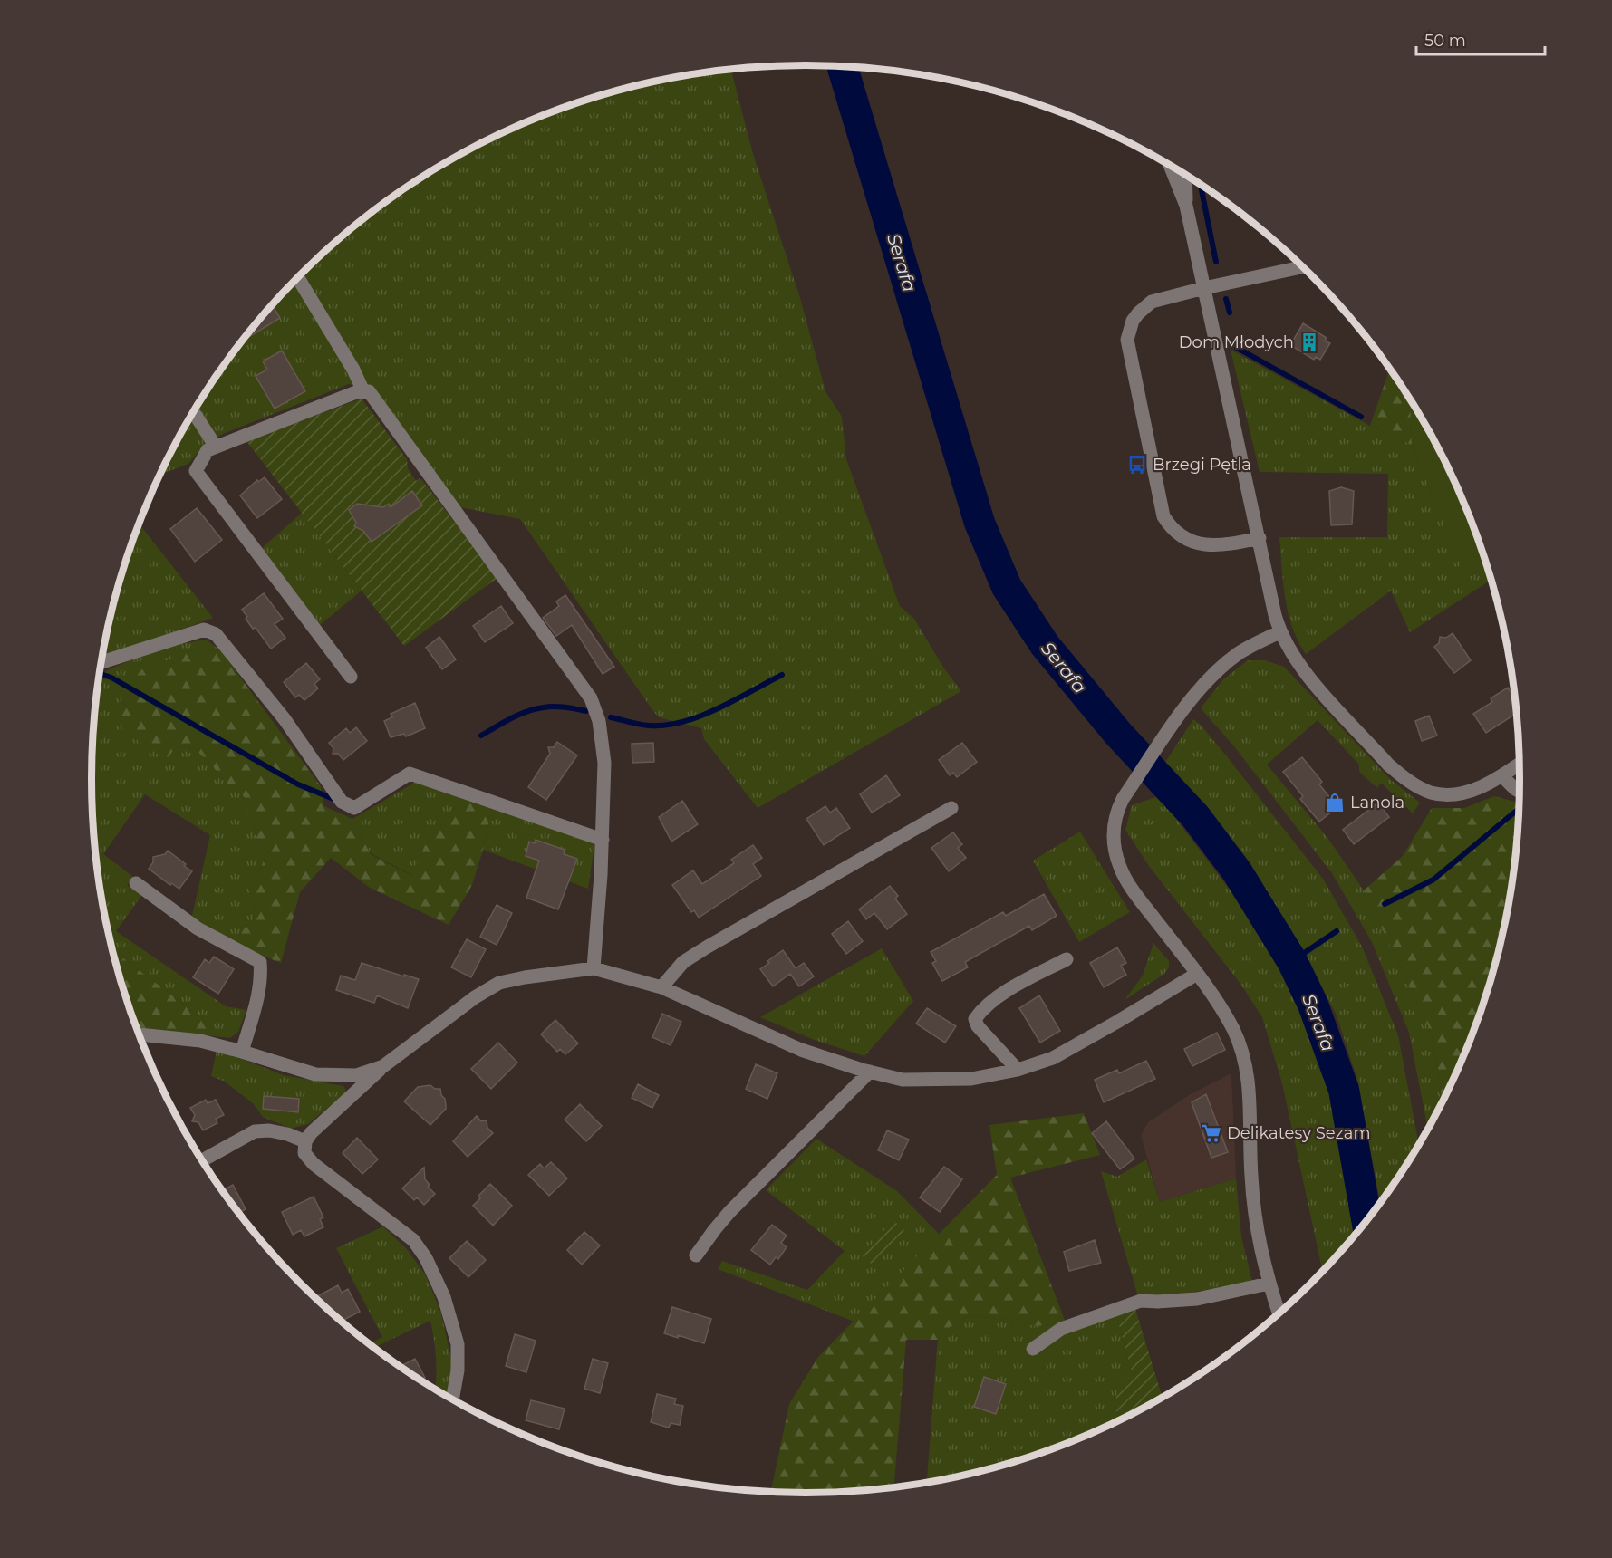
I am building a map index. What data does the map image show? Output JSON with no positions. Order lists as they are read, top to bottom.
{
  "water": ["Serafa"],
  "places": {
    "building": ["Dom Młodych"],
    "bus stop": ["Brzegi Pętla"],
    "shop": ["Lanola"],
    "supermarket": ["Delikatesy Sezam"]
  },
  "scale_bar": "50 m"
}
